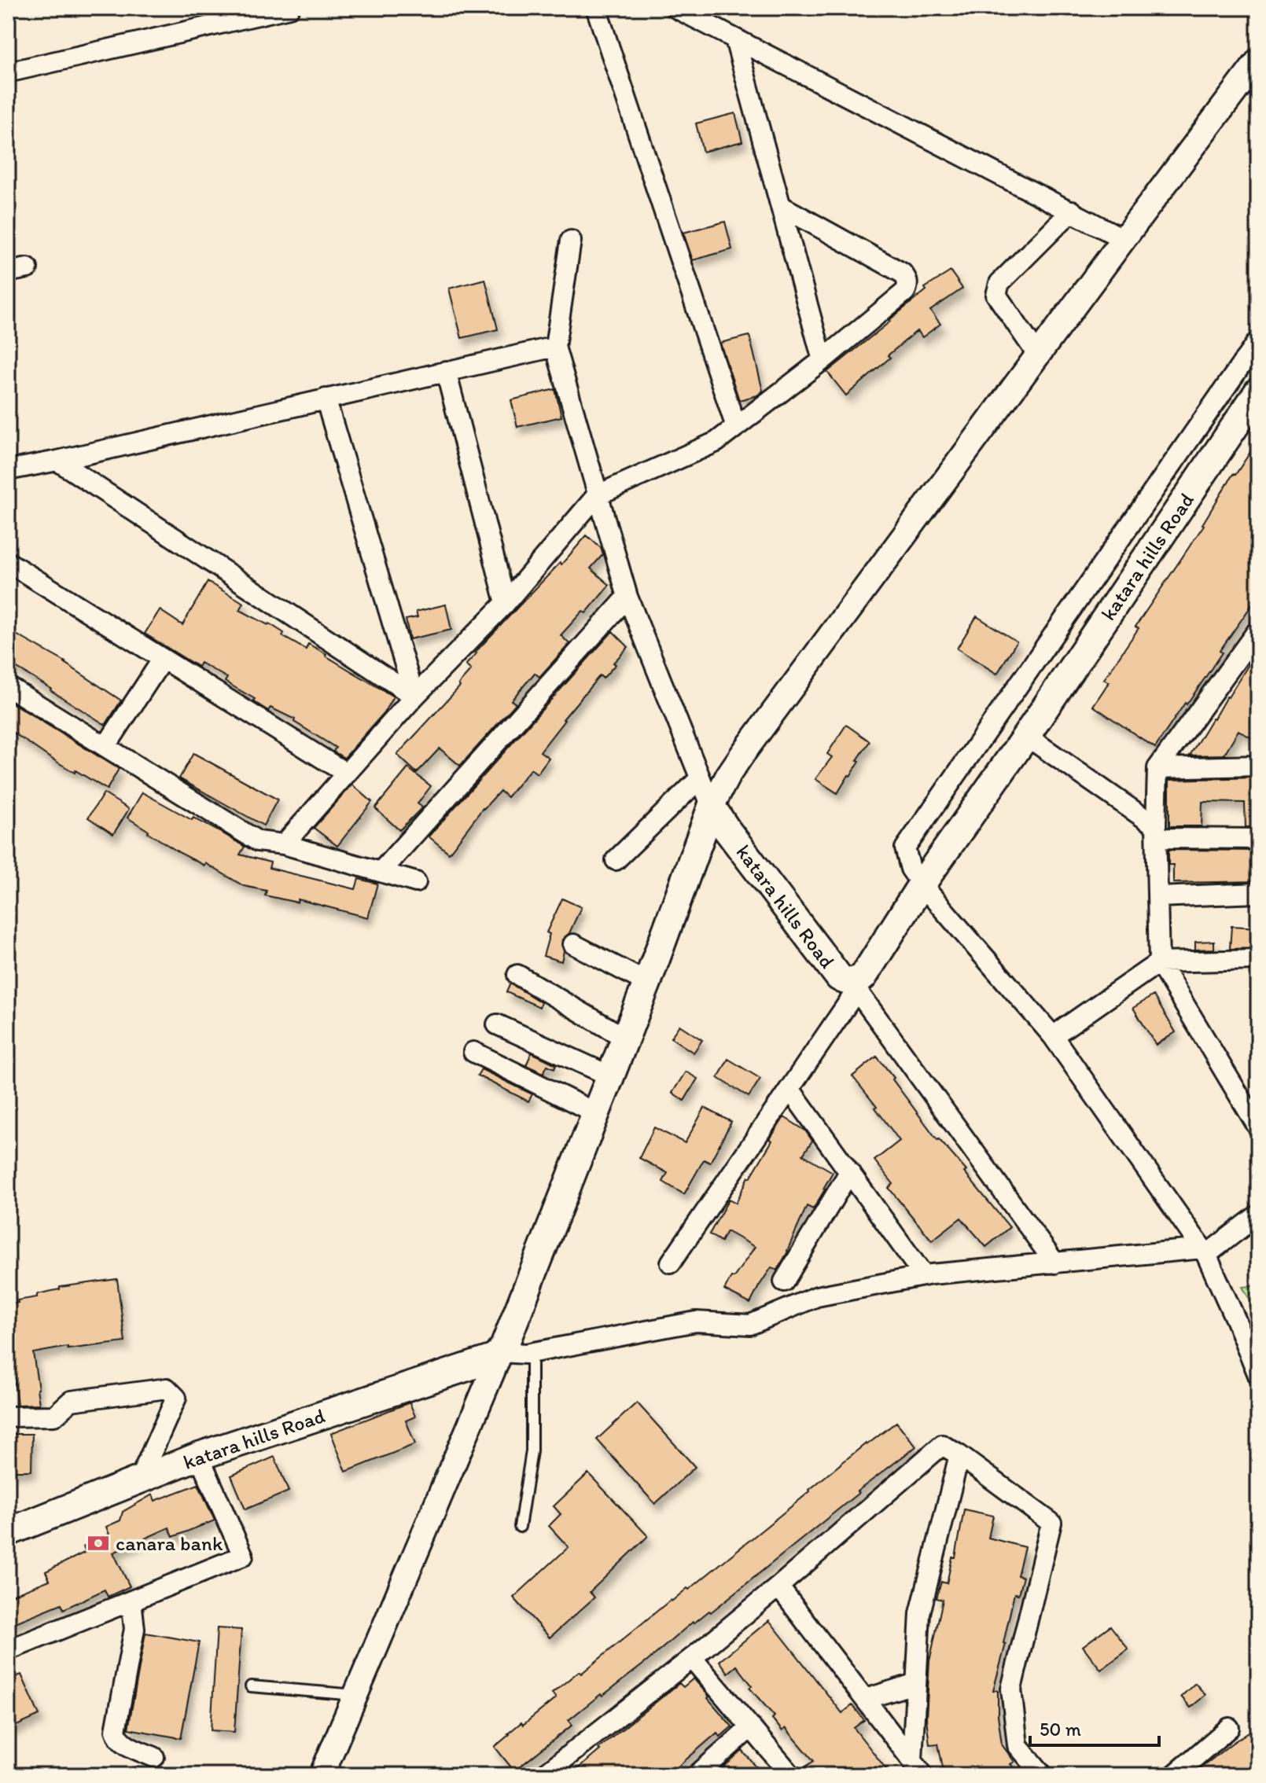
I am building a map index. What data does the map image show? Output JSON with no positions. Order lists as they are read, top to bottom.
{
  "streets": {
    "main road": ["katara hills Road"]
  },
  "places": {
    "bank": ["canara bank"]
  },
  "scale_bar": "50 m"
}
